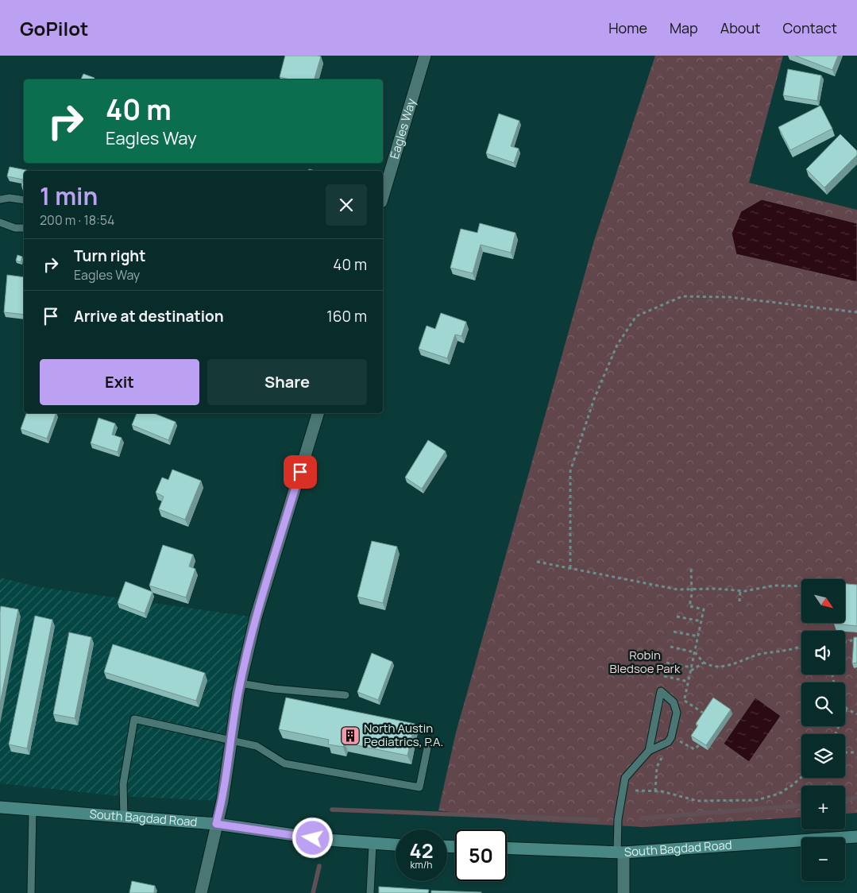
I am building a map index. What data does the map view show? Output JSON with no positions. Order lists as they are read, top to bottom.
{
  "streets": {
    "main road": ["South Bagdad Road"],
    "street": ["Eagles Way"]
  },
  "parks": ["Robin Bledsoe Park"],
  "places": {
    "building": ["North Austin Pediatrics, P.A."]
  },
  "north": "bottom right",
  "page": {
    "header": "GoPilot",
    "nav": [
      "Home",
      "Map",
      "About",
      "Contact"
    ],
    "turn": ["40 m", "Eagles Way"],
    "heading": ["1 min", "200 m · 18:54"],
    "list": [
      {
        "name": "Turn right",
        "note": "Eagles Way",
        "value": "40 m"
      },
      {
        "name": "Arrive at destination",
        "value": "160 m"
      }
    ],
    "buttons": ["Exit", "Share"],
    "map_buttons": ["+", "−"],
    "speed": "42 km/h",
    "limit": "50"
  }
}
